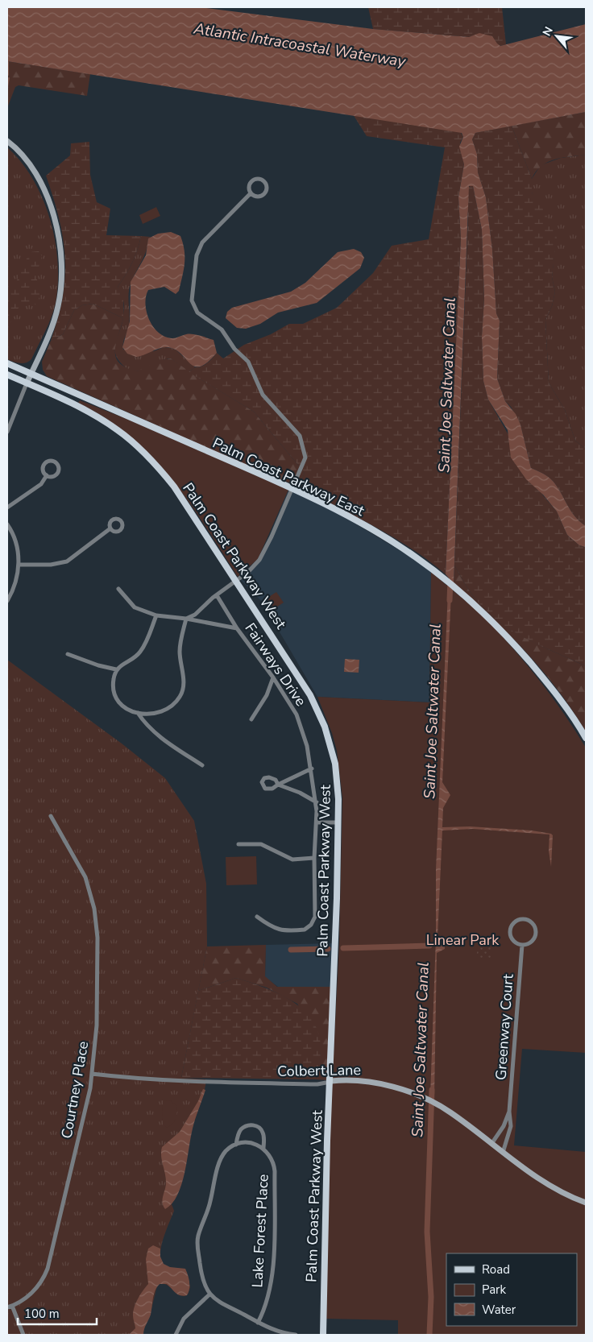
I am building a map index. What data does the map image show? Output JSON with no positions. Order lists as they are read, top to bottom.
{
  "streets": {
    "main road": ["Palm Coast Parkway East", "Palm Coast Parkway West"],
    "street": [
      "Fairways Drive",
      "Greenway Court",
      "Colbert Lane",
      "Courtney Place",
      "Lake Forest Place"
    ]
  },
  "crossings": [
    ["Palm Coast Parkway West", "Colbert Lane"],
    ["Greenway Court", "Colbert Lane"],
    ["Colbert Lane", "Courtney Place"]
  ],
  "water": ["Atlantic Intracoastal Waterway", "Saint Joe Saltwater Canal"],
  "parks": ["Linear Park"],
  "legend": ["Road", "Park", "Water"],
  "scale_bar": "100 m",
  "north": "top left"
}
